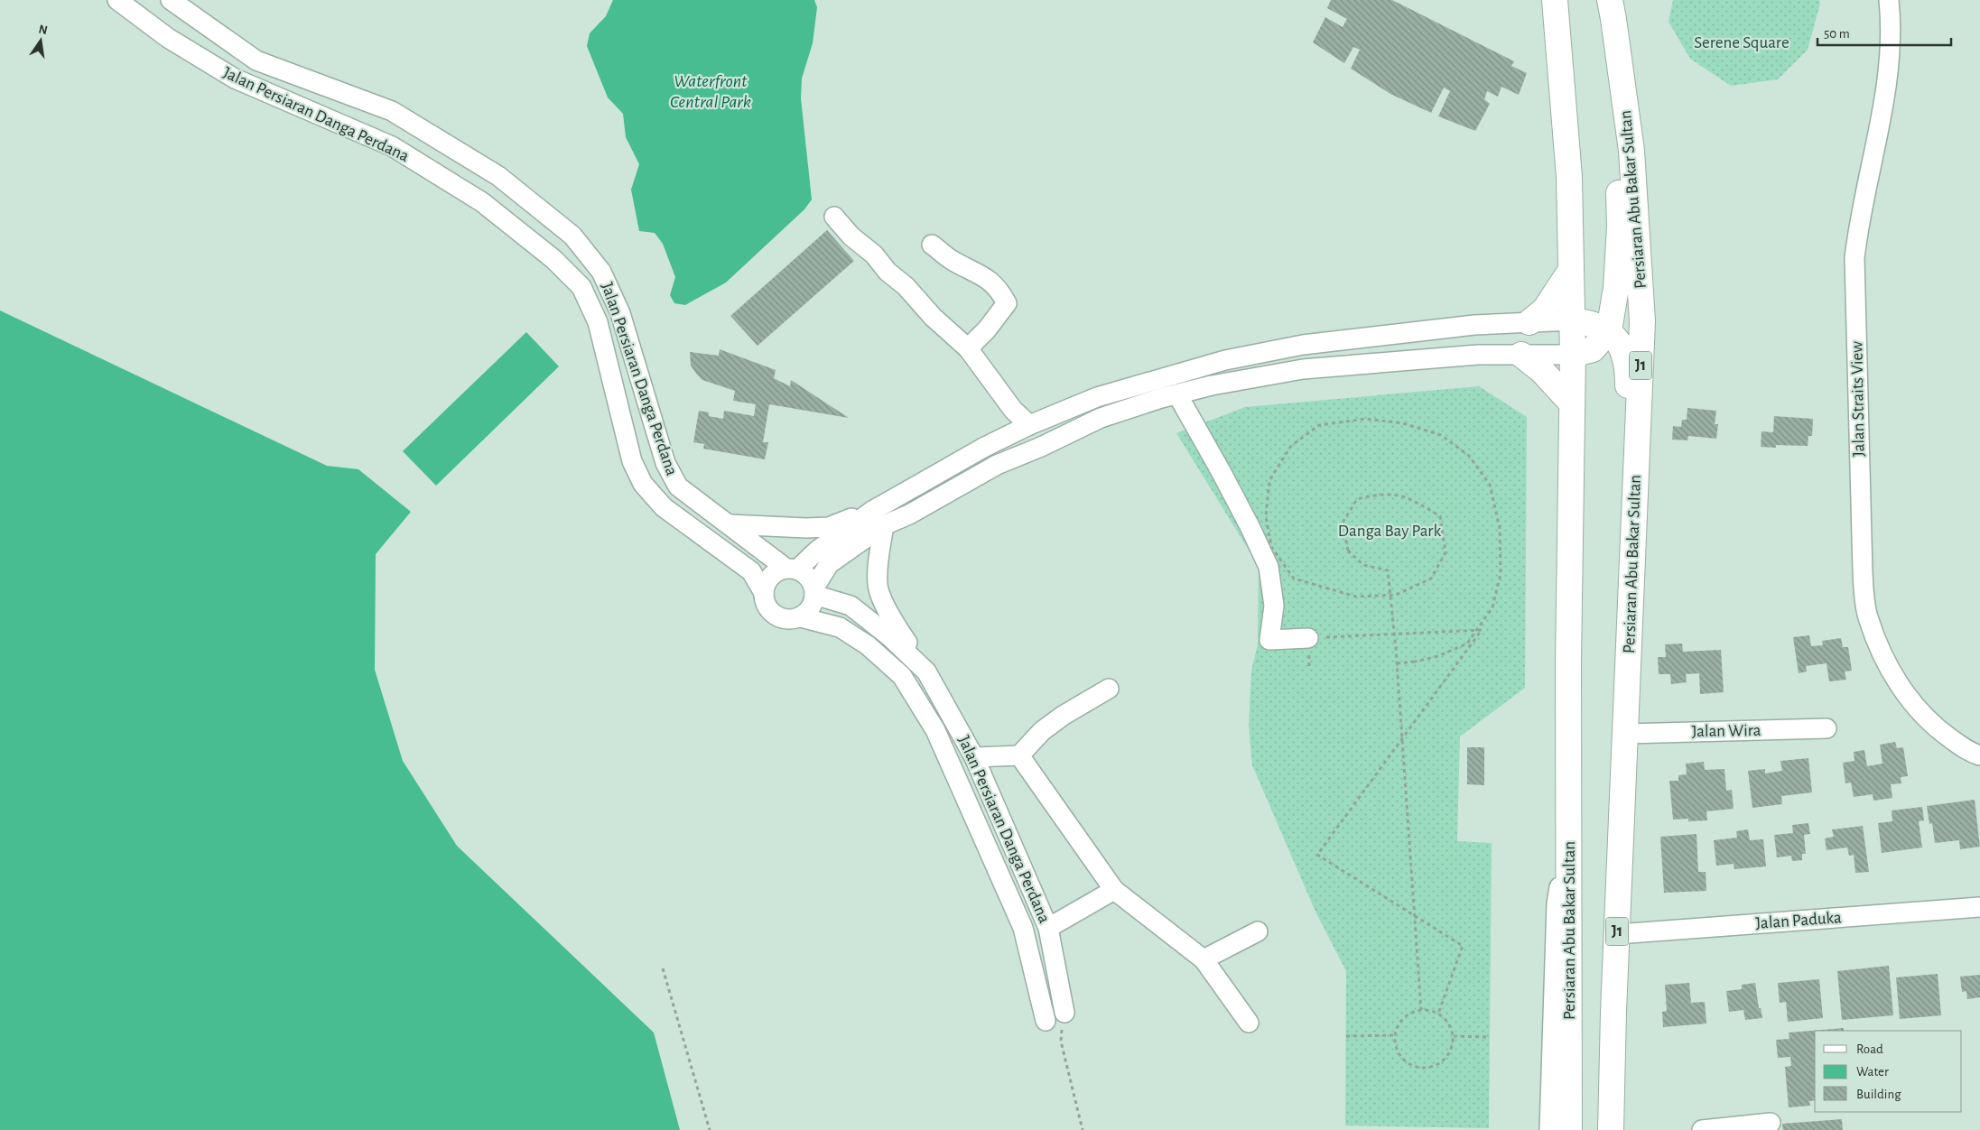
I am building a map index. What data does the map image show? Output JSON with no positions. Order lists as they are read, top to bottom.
{
  "streets": {
    "highway": ["Persiaran Abu Bakar Sultan", "J1"],
    "street": [
      "Jalan Persiaran Danga Perdana",
      "Jalan Straits View",
      "Jalan Wira",
      "Jalan Paduka"
    ]
  },
  "crossings": [
    ["Persiaran Abu Bakar Sultan", "Jalan Wira"],
    ["Persiaran Abu Bakar Sultan", "Jalan Paduka"]
  ],
  "water": ["Waterfront Central Park"],
  "parks": ["Serene Square", "Danga Bay Park"],
  "legend": ["Road", "Water", "Building"],
  "scale_bar": "50 m",
  "north": "top"
}
